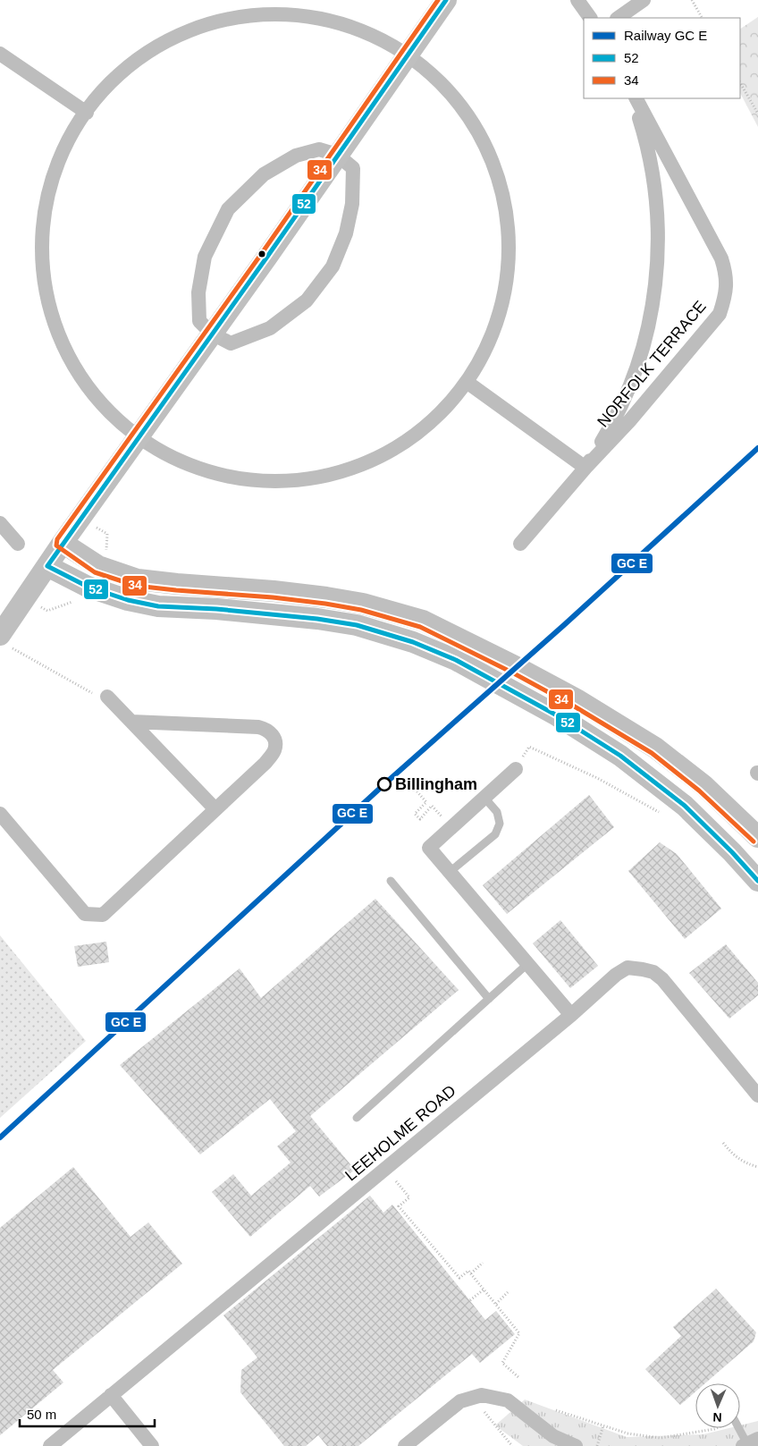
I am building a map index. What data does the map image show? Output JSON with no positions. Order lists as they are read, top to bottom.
{
  "streets": {
    "street": ["NORFOLK TERRACE", "LEEHOLME ROAD"]
  },
  "places": ["Billingham"],
  "lines": ["transit line 52", "transit line 34"],
  "legend": ["Railway GC E", "52", "34"],
  "scale_bar": "50 m",
  "north": "bottom"
}
